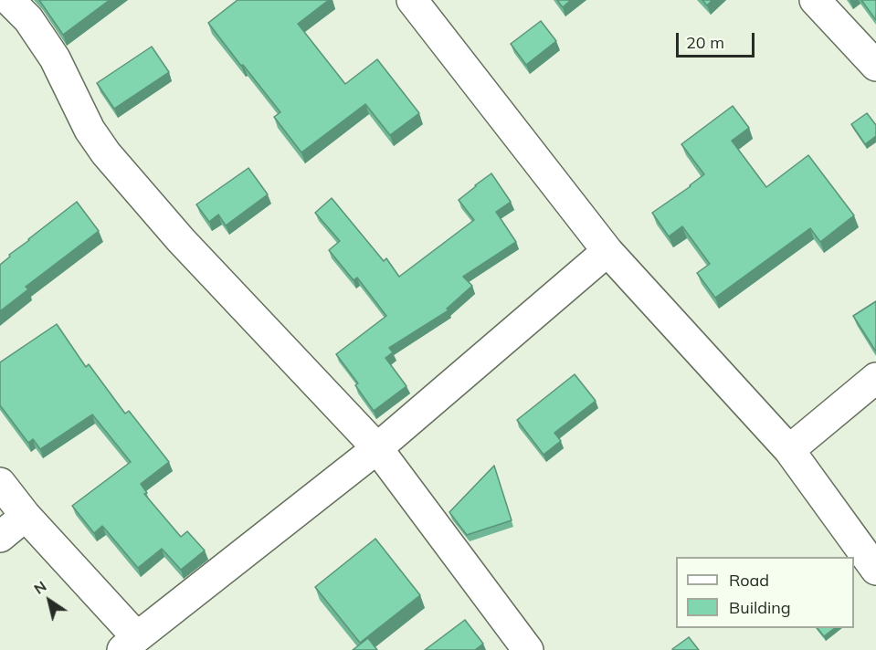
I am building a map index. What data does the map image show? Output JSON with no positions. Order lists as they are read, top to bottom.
{
  "legend": ["Road", "Building"],
  "scale_bar": "20 m",
  "north": "top left"
}
